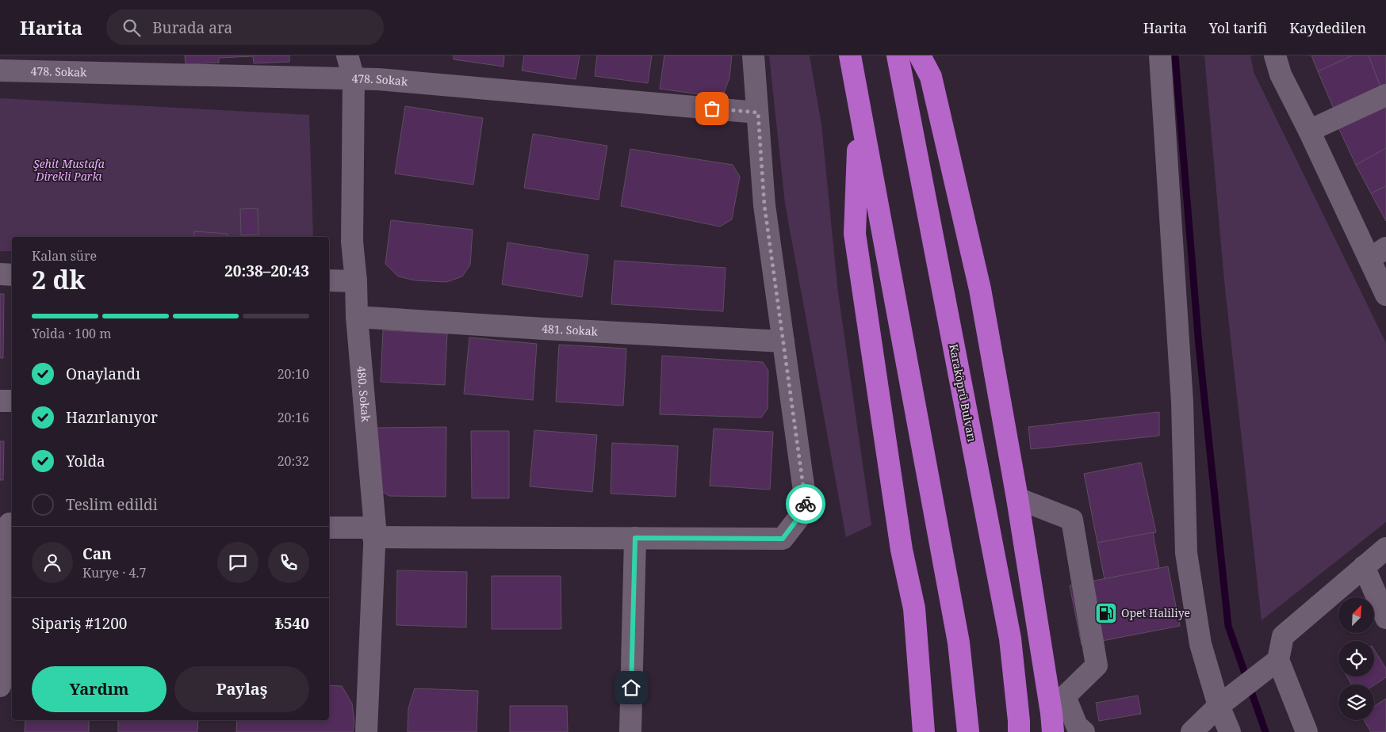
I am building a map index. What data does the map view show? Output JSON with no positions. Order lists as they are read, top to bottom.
{
  "streets": {
    "highway": ["Karaköprü Bulvarı"],
    "street": ["478. Sokak", "481. Sokak", "480. Sokak"]
  },
  "crossings": [
    ["478. Sokak", "480. Sokak"],
    ["481. Sokak", "480. Sokak"]
  ],
  "parks": ["Şehit Mustafa Direkli Parkı"],
  "places": {
    "fuel station": ["Opet Haliliye"]
  },
  "north": "top right",
  "page": {
    "header": "Harita",
    "search": "Burada ara",
    "nav": ["Harita", "Yol tarifi", "Kaydedilen"],
    "heading": ["2 dk", "Kalan süre", "20:38–20:43"],
    "panel": [
      "Can",
      "Kurye · 4.7",
      "Sipariş #1200",
      "₺540"
    ],
    "bar": "Yolda · 100 m",
    "list": [
      ["Onaylandı", "20:10"],
      ["Hazırlanıyor", "20:16"],
      ["Yolda", "20:32"],
      "Teslim edildi"
    ],
    "buttons": ["Yardım", "Paylaş"]
  }
}
